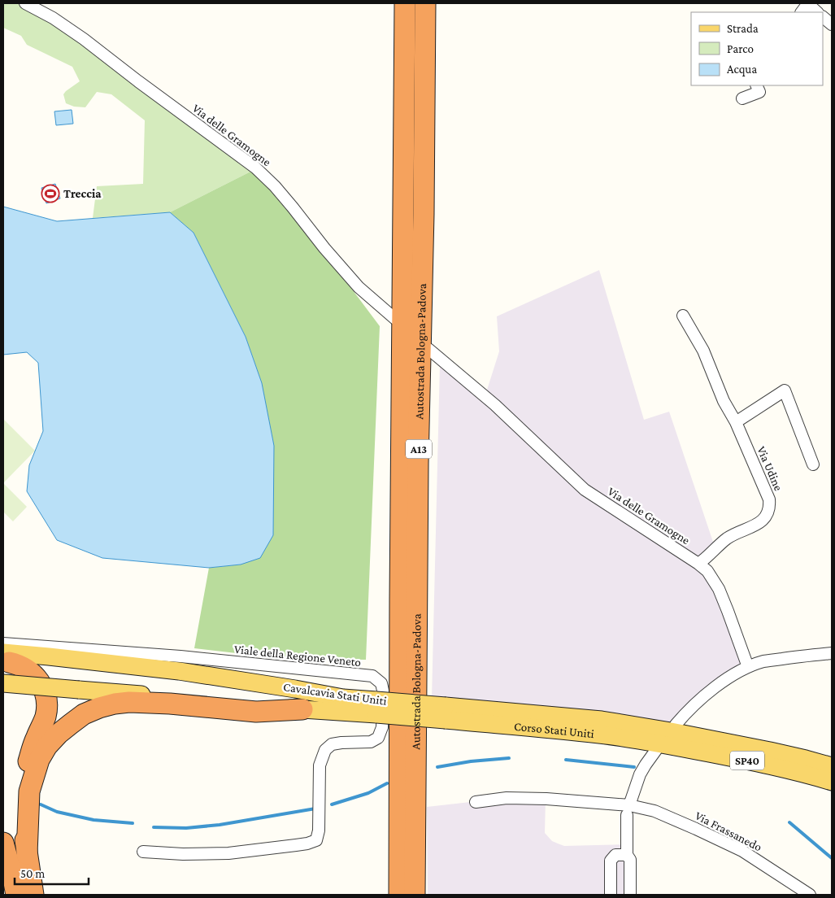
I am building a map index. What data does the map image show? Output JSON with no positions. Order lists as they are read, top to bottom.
{
  "streets": {
    "highway": ["Autostrada Bologna-Padova", "A13"],
    "main road": ["Cavalcavia Stati Uniti", "Corso Stati Uniti", "SP40"],
    "street": [
      "Via delle Gramogne",
      "Via Udine",
      "Viale della Regione Veneto",
      "Via Frassanedo"
    ]
  },
  "crossings": [
    ["Via delle Gramogne", "Via Udine"],
    ["Autostrada Bologna-Padova", "A13"],
    ["Viale della Regione Veneto", "Cavalcavia Stati Uniti"],
    ["Cavalcavia Stati Uniti", "Corso Stati Uniti"],
    ["Corso Stati Uniti", "SP40"]
  ],
  "places": {
    "sports": ["Treccia"]
  },
  "legend": ["Strada", "Parco", "Acqua"],
  "scale_bar": "50 m"
}
